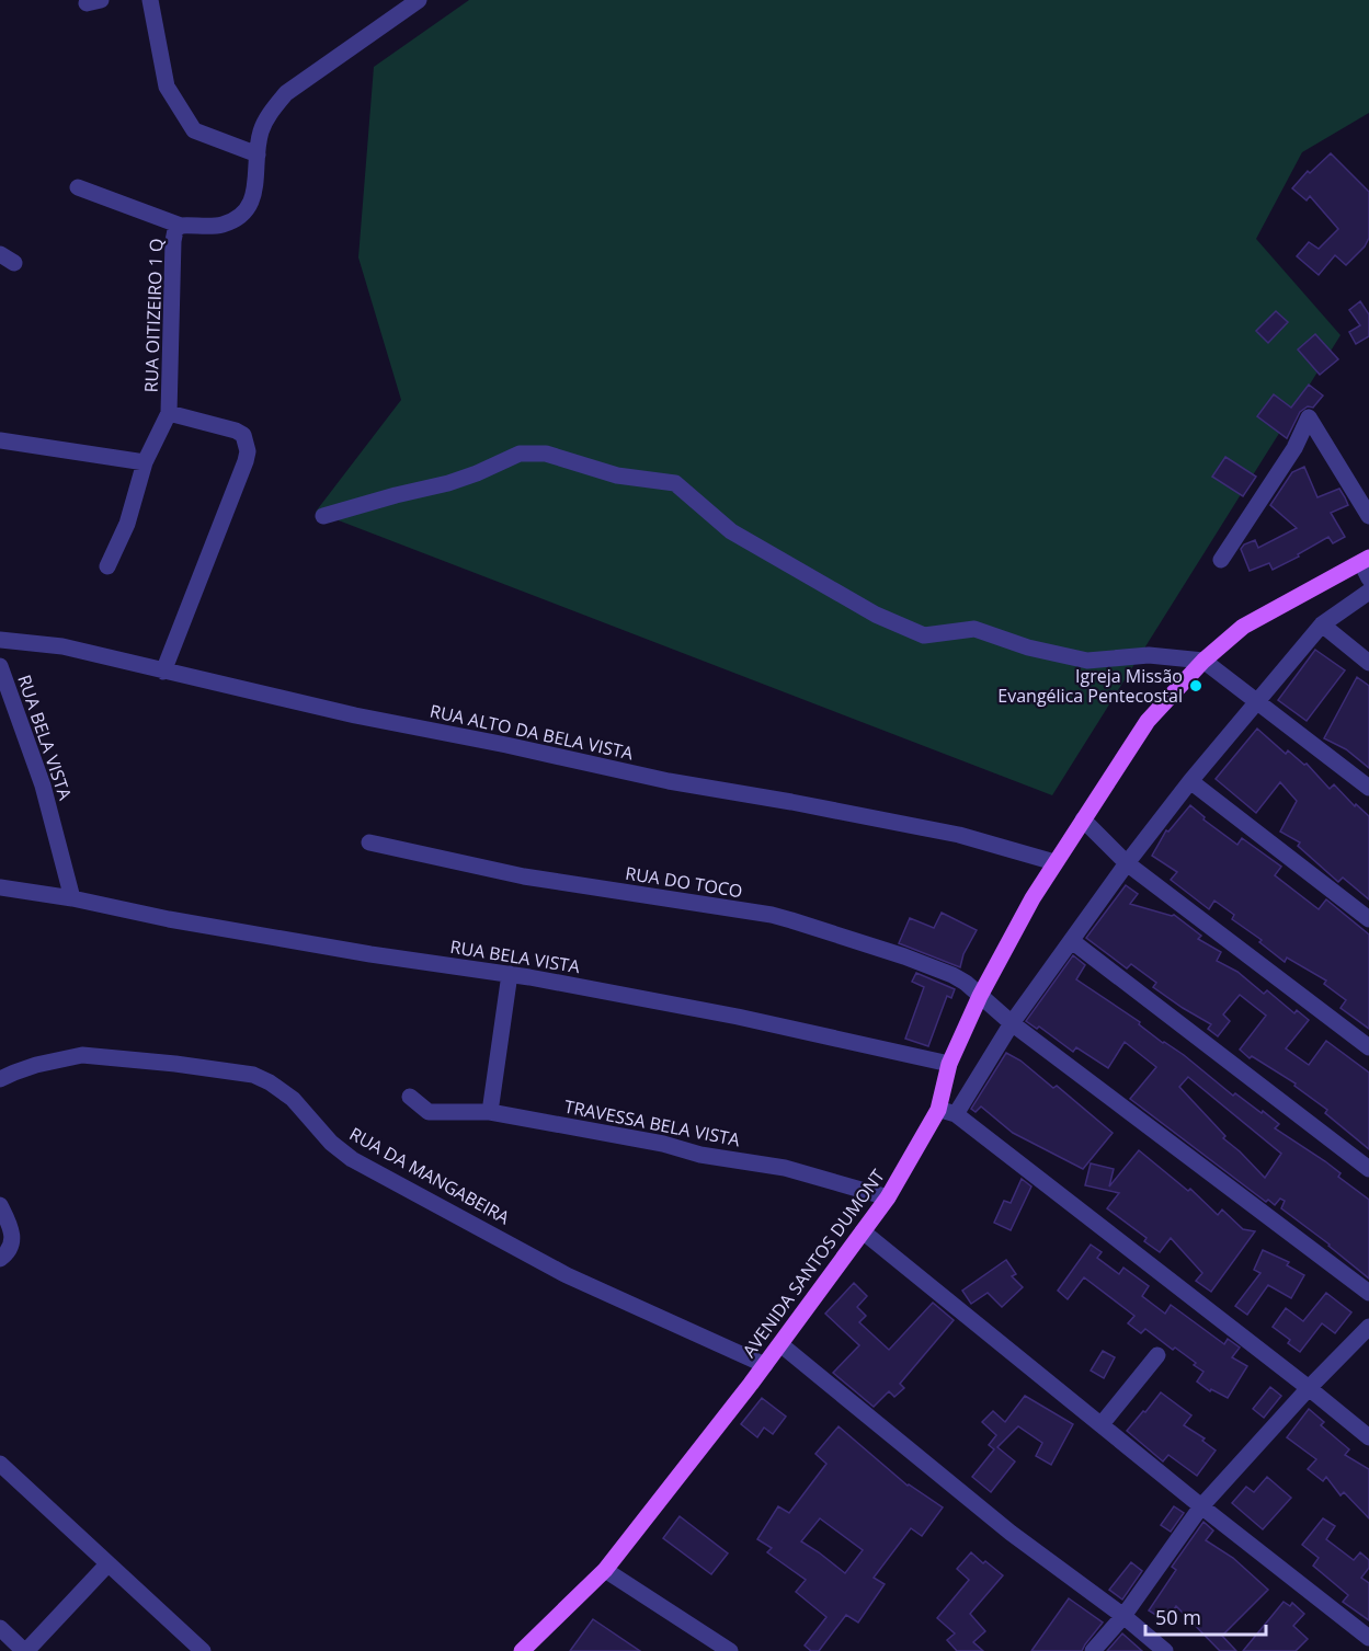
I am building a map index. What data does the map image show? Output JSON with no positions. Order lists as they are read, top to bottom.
{
  "streets": {
    "main road": ["AVENIDA SANTOS DUMONT"],
    "street": [
      "RUA OITIZEIRO 1 Q",
      "RUA ALTO DA BELA VISTA",
      "RUA BELA VISTA",
      "RUA DO TOCO",
      "TRAVESSA BELA VISTA",
      "RUA DA MANGABEIRA"
    ]
  },
  "crossings": [
    ["RUA ALTO DA BELA VISTA", "AVENIDA SANTOS DUMONT"],
    ["RUA BELA VISTA", "AVENIDA SANTOS DUMONT"],
    ["RUA DO TOCO", "AVENIDA SANTOS DUMONT"],
    ["TRAVESSA BELA VISTA", "AVENIDA SANTOS DUMONT"],
    ["RUA DA MANGABEIRA", "AVENIDA SANTOS DUMONT"]
  ],
  "places": ["Igreja Missão Evangélica Pentecostal"],
  "scale_bar": "50 m"
}
